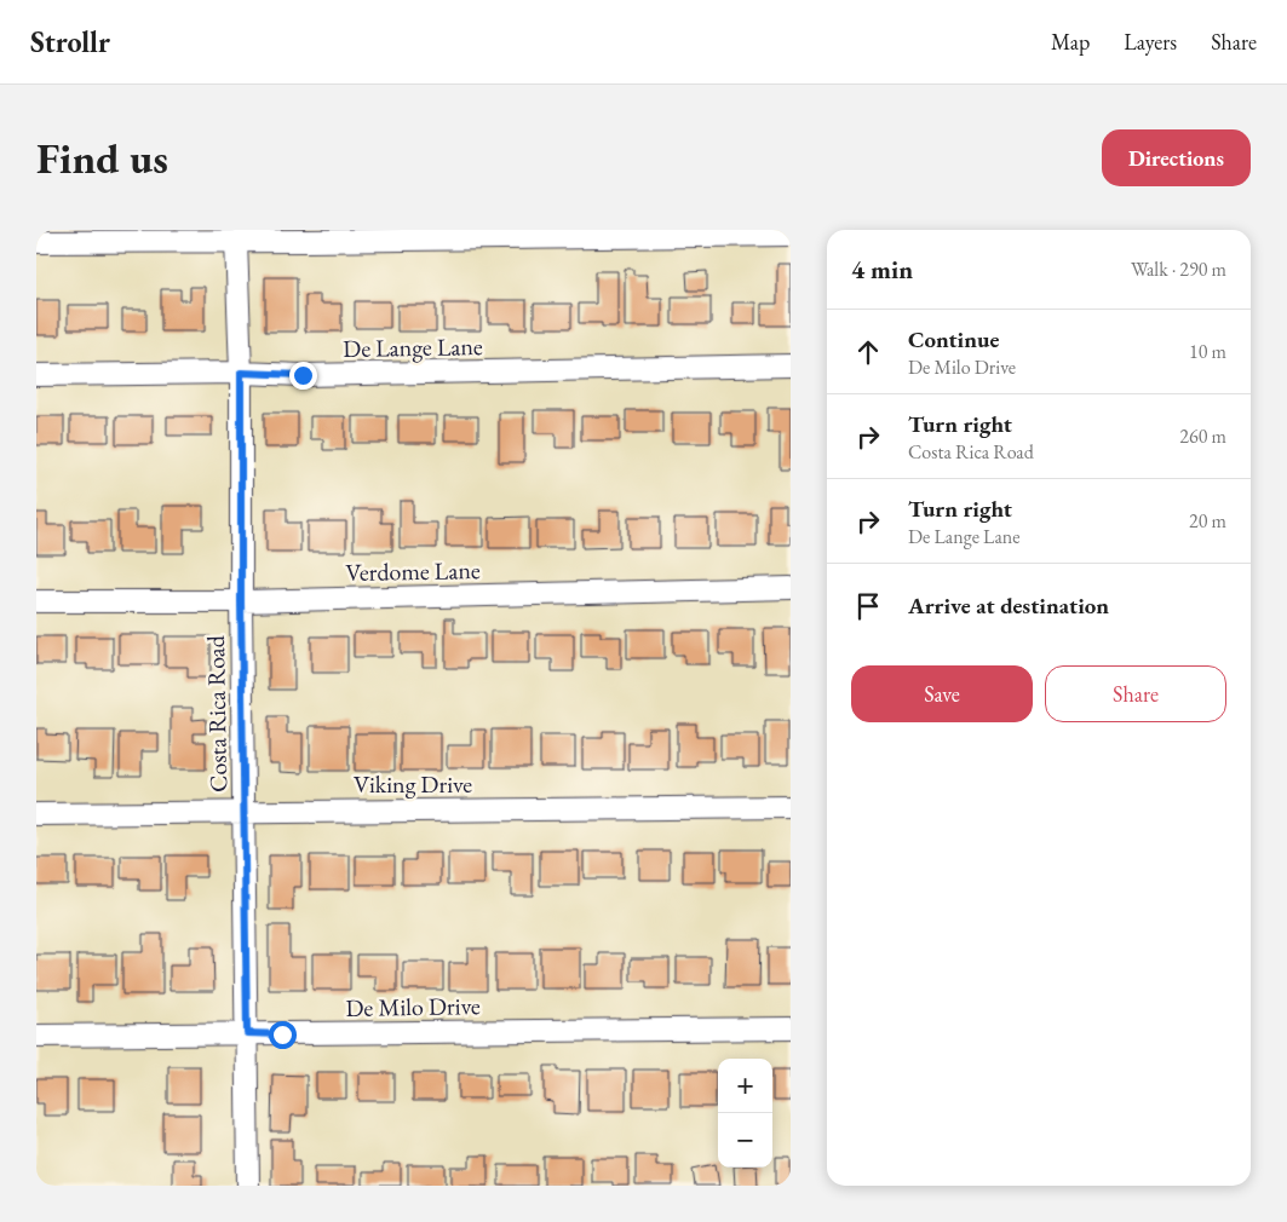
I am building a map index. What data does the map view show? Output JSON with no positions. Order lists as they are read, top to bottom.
{
  "streets": {
    "street": [
      "De Lange Lane",
      "Verdome Lane",
      "Costa Rica Road",
      "Viking Drive",
      "De Milo Drive"
    ]
  },
  "crossings": [
    ["De Lange Lane", "Costa Rica Road"],
    ["Verdome Lane", "Costa Rica Road"],
    ["Costa Rica Road", "Viking Drive"],
    ["Costa Rica Road", "De Milo Drive"]
  ],
  "page": {
    "header": "Strollr",
    "nav": ["Map", "Layers", "Share"],
    "buttons": [
      "Directions",
      ["Save", "Share"]
    ],
    "title": "Find us",
    "heading": ["4 min", "Walk · 290 m"],
    "list": [
      ["Continue", "De Milo Drive", "10 m"],
      ["Turn right", "Costa Rica Road", "260 m"],
      ["Turn right", "De Lange Lane", "20 m"],
      "Arrive at destination"
    ],
    "map_buttons": ["+", "−"]
  }
}
